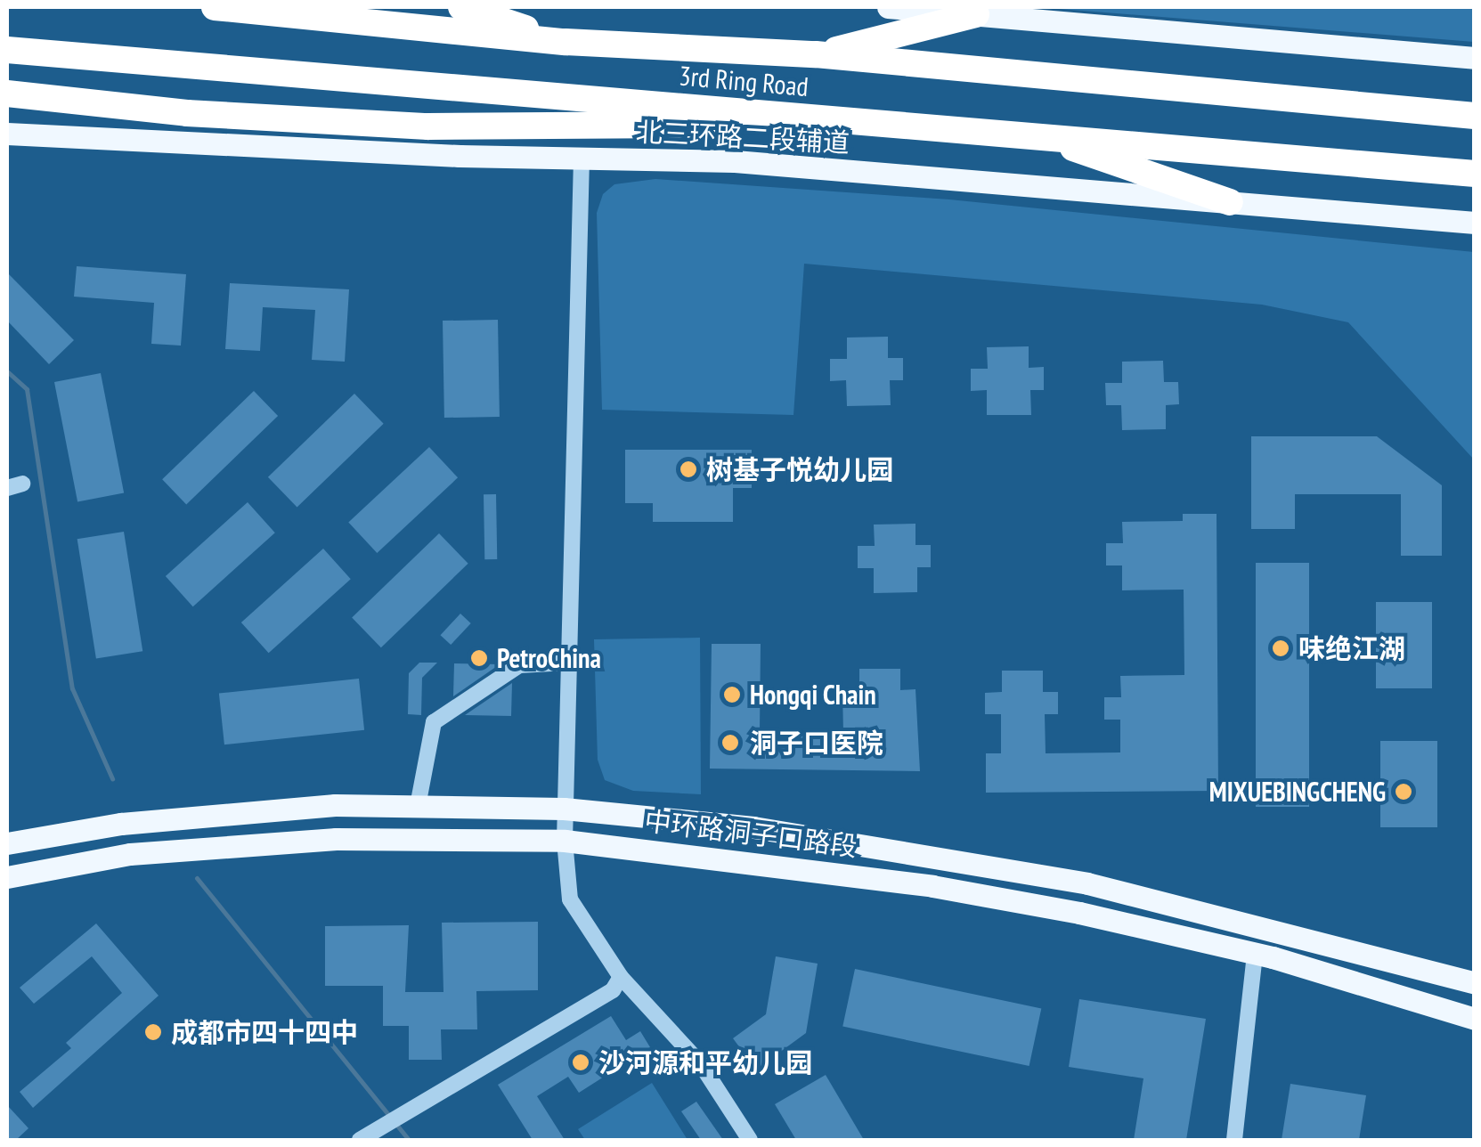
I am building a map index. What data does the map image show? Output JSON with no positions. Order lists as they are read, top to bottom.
{
  "streets": {
    "highway": ["3rd Ring Road"],
    "main road": ["北三环路二段辅道", "中环路洞子口路段"]
  },
  "places": [
    "树基子悦幼儿园",
    "味绝江湖",
    "PetroChina",
    "Hongqi Chain",
    "洞子口医院",
    "MIXUEBINGCHENG",
    "成都市四十四中",
    "沙河源和平幼儿园"
  ]
}
